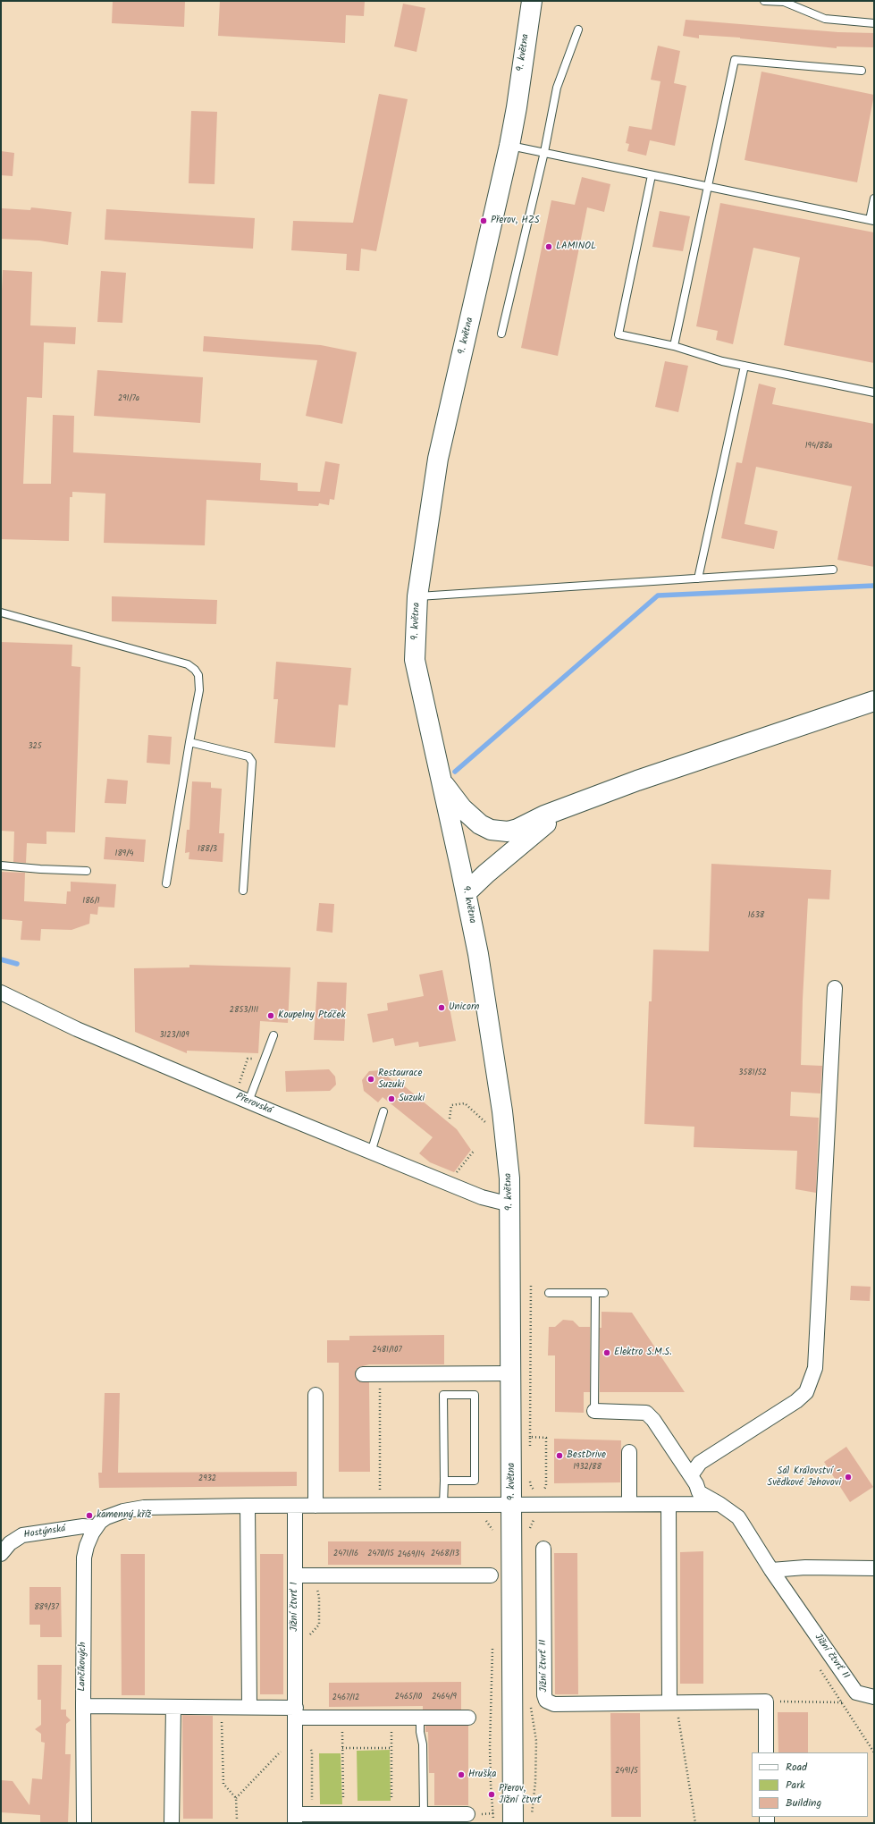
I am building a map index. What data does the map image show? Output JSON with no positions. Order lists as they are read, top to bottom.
{
  "streets": {
    "main road": ["9. května"],
    "street": [
      "Přerovská",
      "Hostýnská",
      "Jižní čtvrť I",
      "Jižní čtvrť II",
      "Lančíkových"
    ]
  },
  "crossings": [
    ["9. května", "Přerovská"],
    ["Hostýnská", "Lančíkových"]
  ],
  "places": [
    "Přerov, HZS",
    "LAMINOL",
    "Unicorn",
    "Koupelny Ptáček",
    "Restaurace Suzuki",
    "Suzuki",
    "Elektro S.M.S.",
    "BestDrive",
    "Sál Království - Svědkové Jehovovi",
    "kamenný kříž",
    "Hruška",
    "Přerov, Jižní čtvrť"
  ],
  "house_numbers": [
    "291/7a",
    "194/88a",
    "325",
    "188/3",
    "189/4",
    "186/1",
    "1638",
    "2853/111",
    "3123/109",
    "3581/52",
    "2481/107",
    "1932/88",
    "2932",
    "2471/16",
    "2470/15",
    "2468/13",
    "2469/14",
    "889/37",
    "2465/10",
    "2464/9",
    "2467/12",
    "2491/5"
  ],
  "legend": ["Road", "Park", "Building"]
}
